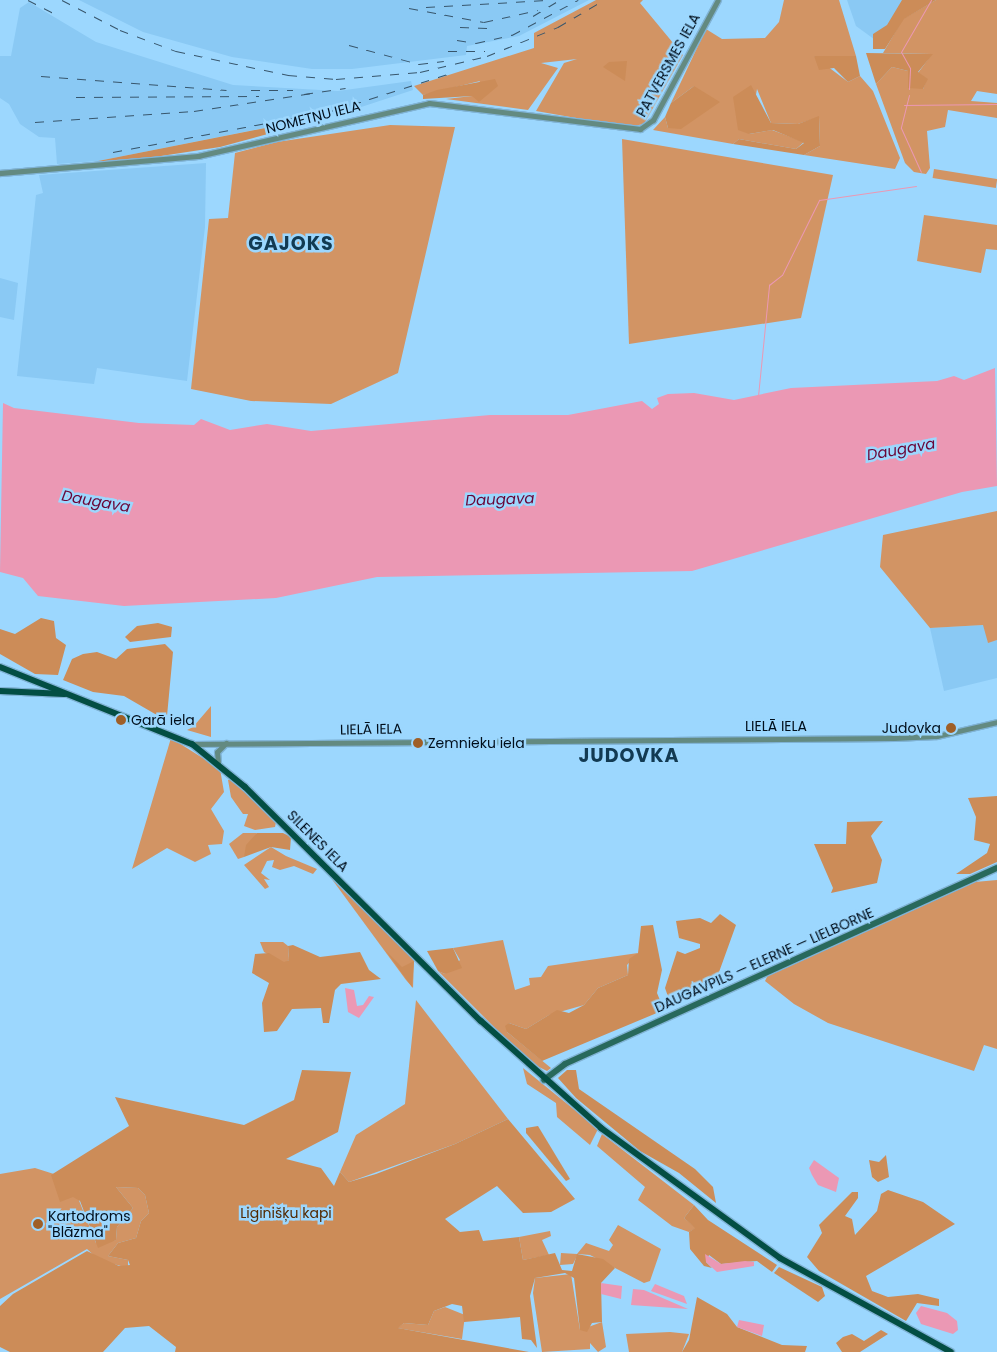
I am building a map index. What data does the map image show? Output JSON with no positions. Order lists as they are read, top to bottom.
{
  "streets": {
    "main road": ["LIELĀ IELA", "SILENES IELA", "DAUGAVPILS — ELERNE — LIELBORNE"],
    "street": ["PATVERSMES IELA", "NOMETŅU IELA"]
  },
  "crossings": [
    ["PATVERSMES IELA", "NOMETŅU IELA"],
    ["LIELĀ IELA", "SILENES IELA"],
    ["SILENES IELA", "DAUGAVPILS — ELERNE — LIELBORNE"]
  ],
  "districts": ["GAJOKS", "JUDOVKA"],
  "water": ["Daugava"],
  "parks": ["Liginišķu kapi"],
  "places": [
    "Garā iela",
    "Judovka",
    "Zemnieku iela",
    "Kartodroms \"Blāzma\""
  ]
}
